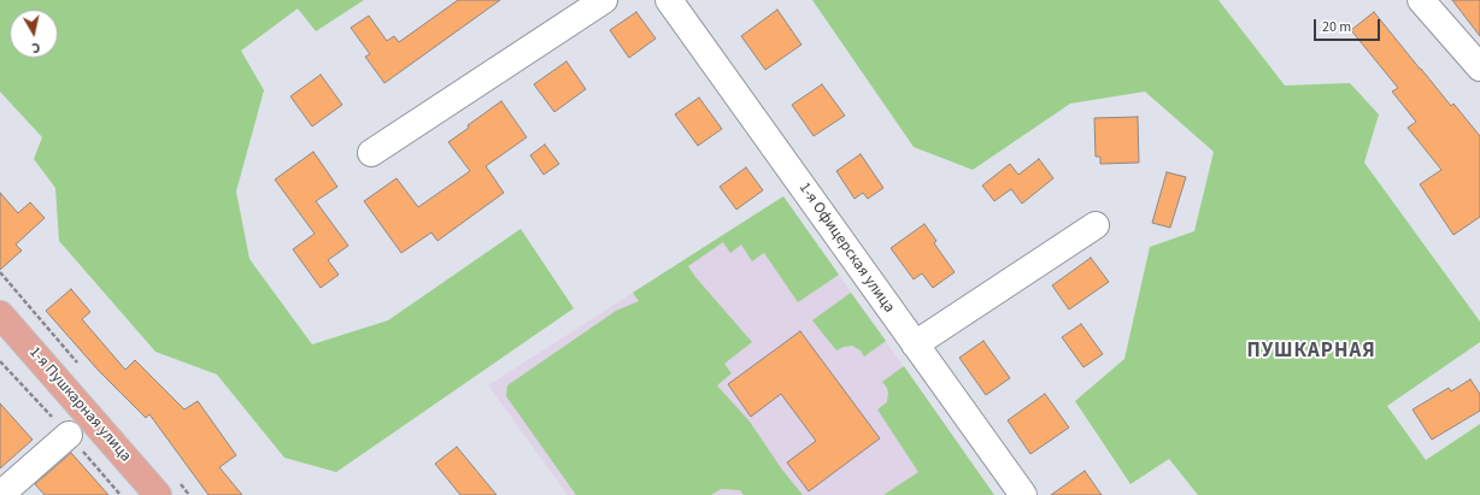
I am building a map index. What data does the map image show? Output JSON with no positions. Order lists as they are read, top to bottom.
{
  "streets": {
    "main road": ["1-я Пушкарная улица"],
    "street": ["1-я Офицерская улица"]
  },
  "districts": ["ПУШКАРНАЯ"],
  "scale_bar": "20 m",
  "north": "bottom"
}
